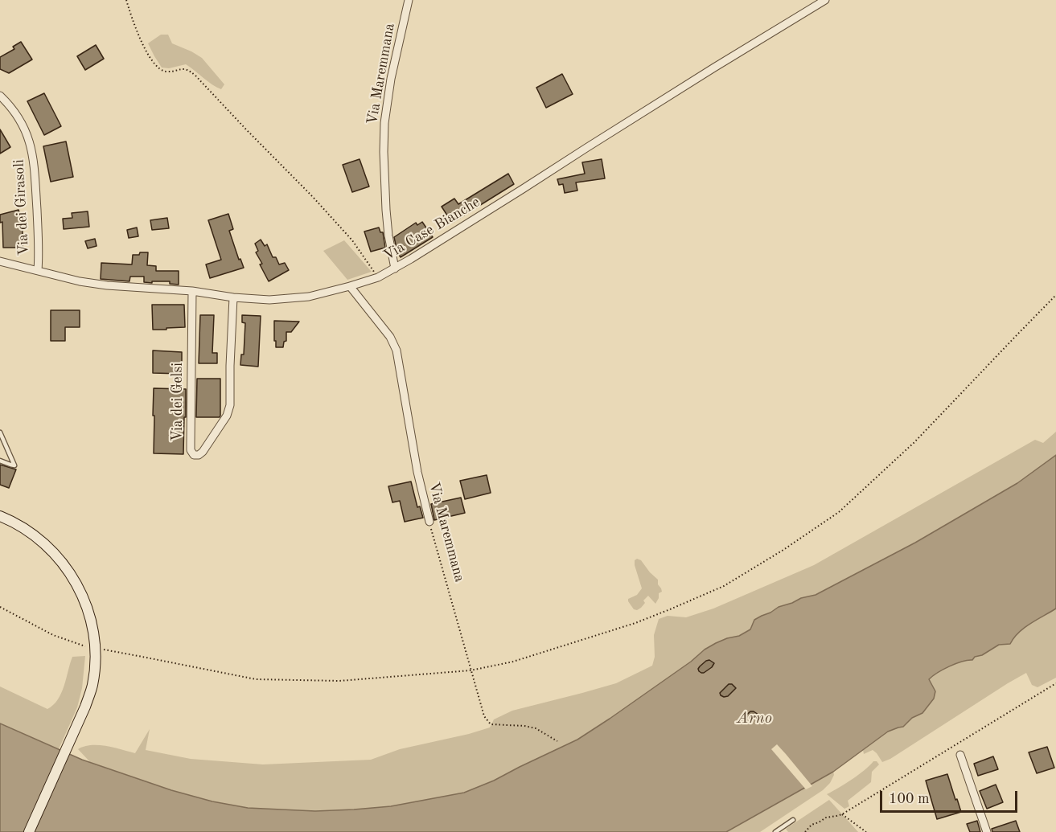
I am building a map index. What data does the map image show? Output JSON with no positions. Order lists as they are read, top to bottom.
{
  "streets": {
    "street": [
      "Via Maremmana",
      "Via dei Girasoli",
      "Via Case Bianche",
      "Via dei Gelsi"
    ]
  },
  "crossings": [
    ["Via Maremmana", "Via Case Bianche"],
    ["Via dei Girasoli", "Via Case Bianche"],
    ["Via Case Bianche", "Via dei Gelsi"]
  ],
  "water": ["Arno"],
  "scale_bar": "100 m"
}
